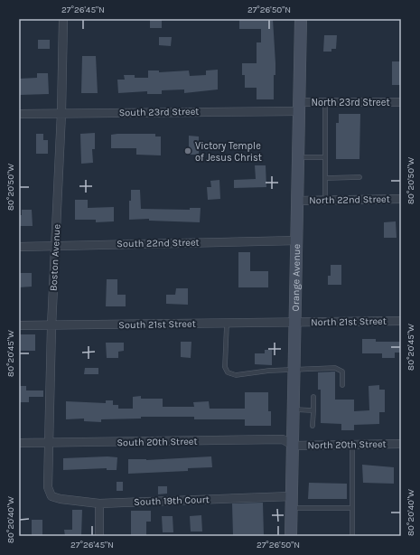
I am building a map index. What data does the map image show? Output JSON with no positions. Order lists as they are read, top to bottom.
{
  "streets": {
    "main road": ["Orange Avenue"],
    "street": [
      "North 23rd Street",
      "South 23rd Street",
      "North 22nd Street",
      "South 22nd Street",
      "Boston Avenue",
      "North 21st Street",
      "South 21st Street",
      "South 20th Street",
      "North 20th Street",
      "South 19th Court"
    ]
  },
  "crossings": [
    ["North 23rd Street", "South 23rd Street"],
    ["North 23rd Street", "Orange Avenue"],
    ["South 23rd Street", "Boston Avenue"],
    ["South 23rd Street", "Orange Avenue"],
    ["North 22nd Street", "Orange Avenue"],
    ["South 22nd Street", "Boston Avenue"],
    ["South 22nd Street", "Orange Avenue"],
    ["Boston Avenue", "South 21st Street"],
    ["Boston Avenue", "South 20th Street"],
    ["Boston Avenue", "South 19th Court"],
    ["Orange Avenue", "North 21st Street"],
    ["Orange Avenue", "South 21st Street"],
    ["Orange Avenue", "South 20th Street"],
    ["Orange Avenue", "North 20th Street"],
    ["Orange Avenue", "South 19th Court"],
    ["North 21st Street", "South 21st Street"],
    ["South 20th Street", "North 20th Street"]
  ],
  "places": ["Victory Temple of Jesus Christ"],
  "coordinates": [
    "27°26'45\"N",
    "27°26'50\"N",
    "80°20'50\"W",
    "80°20'45\"W",
    "80°20'40\"W"
  ]
}
